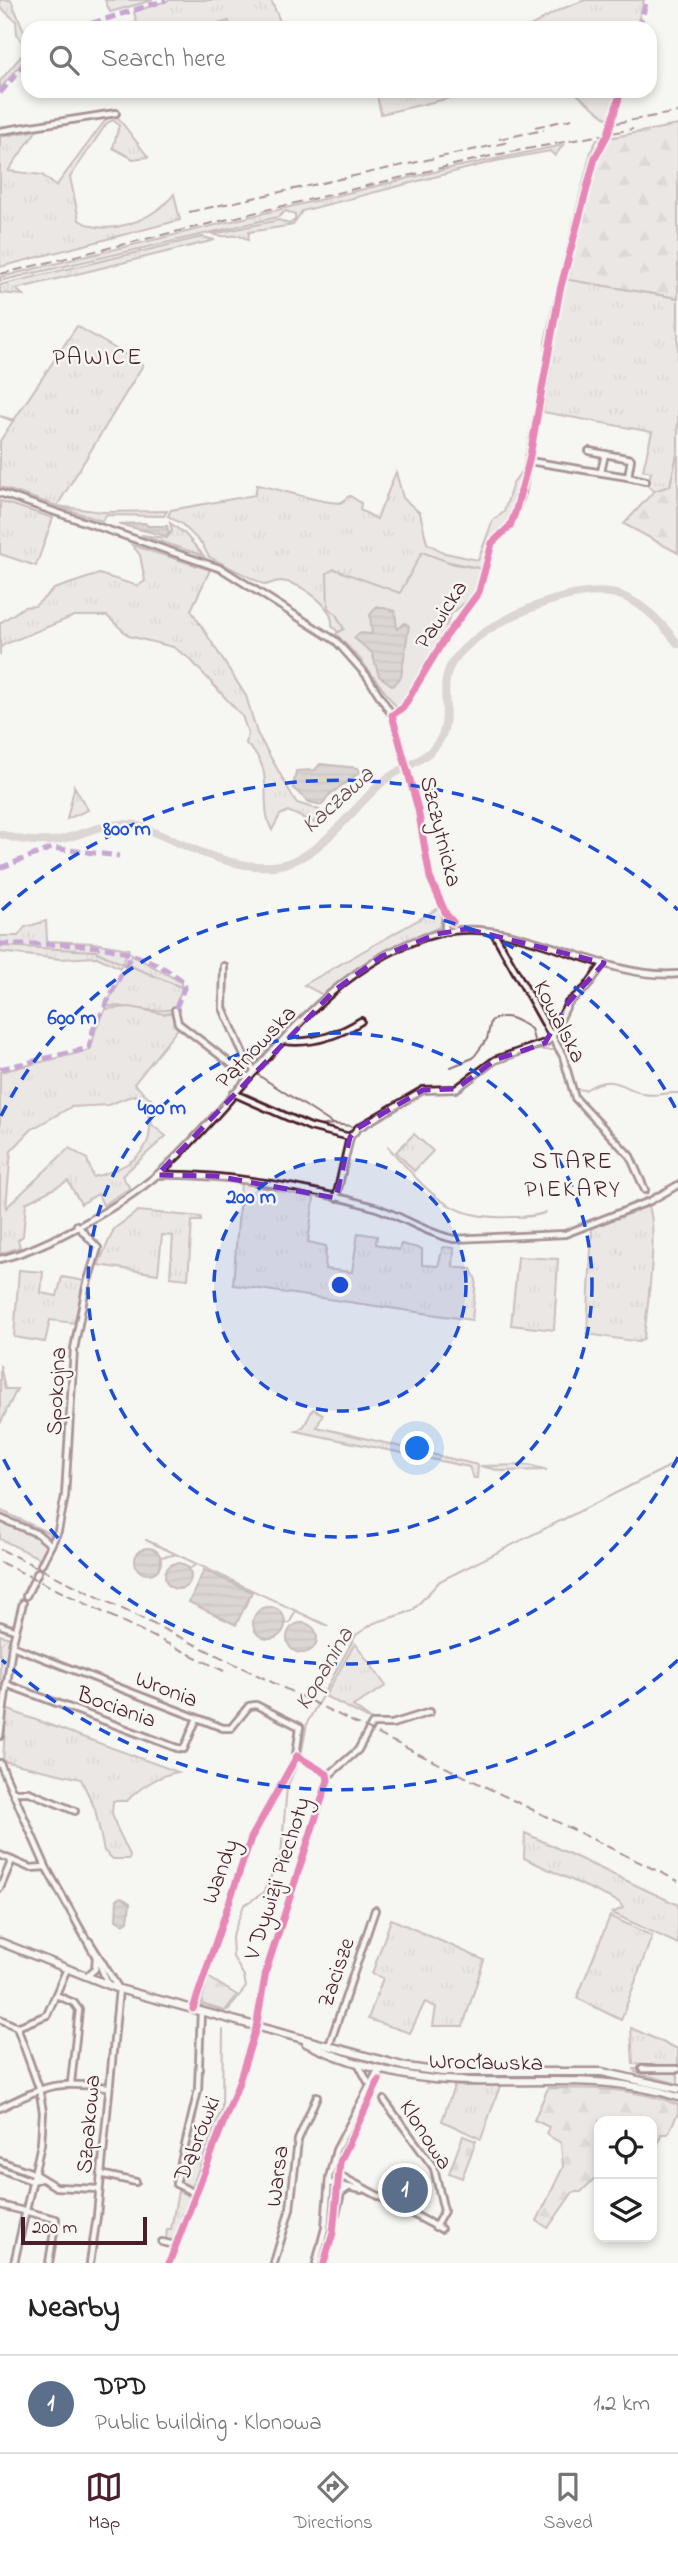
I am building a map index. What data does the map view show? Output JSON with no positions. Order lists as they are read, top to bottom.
{
  "streets": {
    "main road": ["Wrocławska"],
    "street": [
      "Pawicka",
      "Szczytnicka",
      "Kowalska",
      "Pątnowska",
      "Spokojna",
      "Wronia",
      "Bociania",
      "Wandy",
      "V Dywizji Piechoty",
      "Zacisze",
      "Szpakowa",
      "Klonowa",
      "Dąbrówki",
      "Warsa"
    ]
  },
  "crossings": [
    ["Pawicka", "Szczytnicka"],
    ["Szczytnicka", "Pątnowska"],
    ["Kowalska", "Pątnowska"],
    ["Pątnowska", "Spokojna"],
    ["Wronia", "Bociania"],
    ["Wronia", "Wandy"],
    ["Wronia", "V Dywizji Piechoty"],
    ["Wandy", "V Dywizji Piechoty"],
    ["Wandy", "Wrocławska"],
    ["V Dywizji Piechoty", "Wrocławska"],
    ["V Dywizji Piechoty", "Dąbrówki"],
    ["Zacisze", "Wrocławska"],
    ["Wrocławska", "Szpakowa"],
    ["Wrocławska", "Dąbrówki"]
  ],
  "districts": ["PAWICE", "STARE PIEKARY"],
  "water": ["Kaczawa", "Kopanina"],
  "scale_bar": "200 m",
  "page": {
    "search": "Search here",
    "pins": "1",
    "scale": "200 m",
    "heading": "Nearby",
    "list": [
      {
        "mark": "1",
        "name": "DPD",
        "note": "Public building · Klonowa",
        "value": "1.2 km"
      }
    ],
    "nav": ["Map", "Directions", "Saved"]
  },
  "rings": [
    "800 m",
    "600 m",
    "400 m",
    "200 m"
  ]
}
